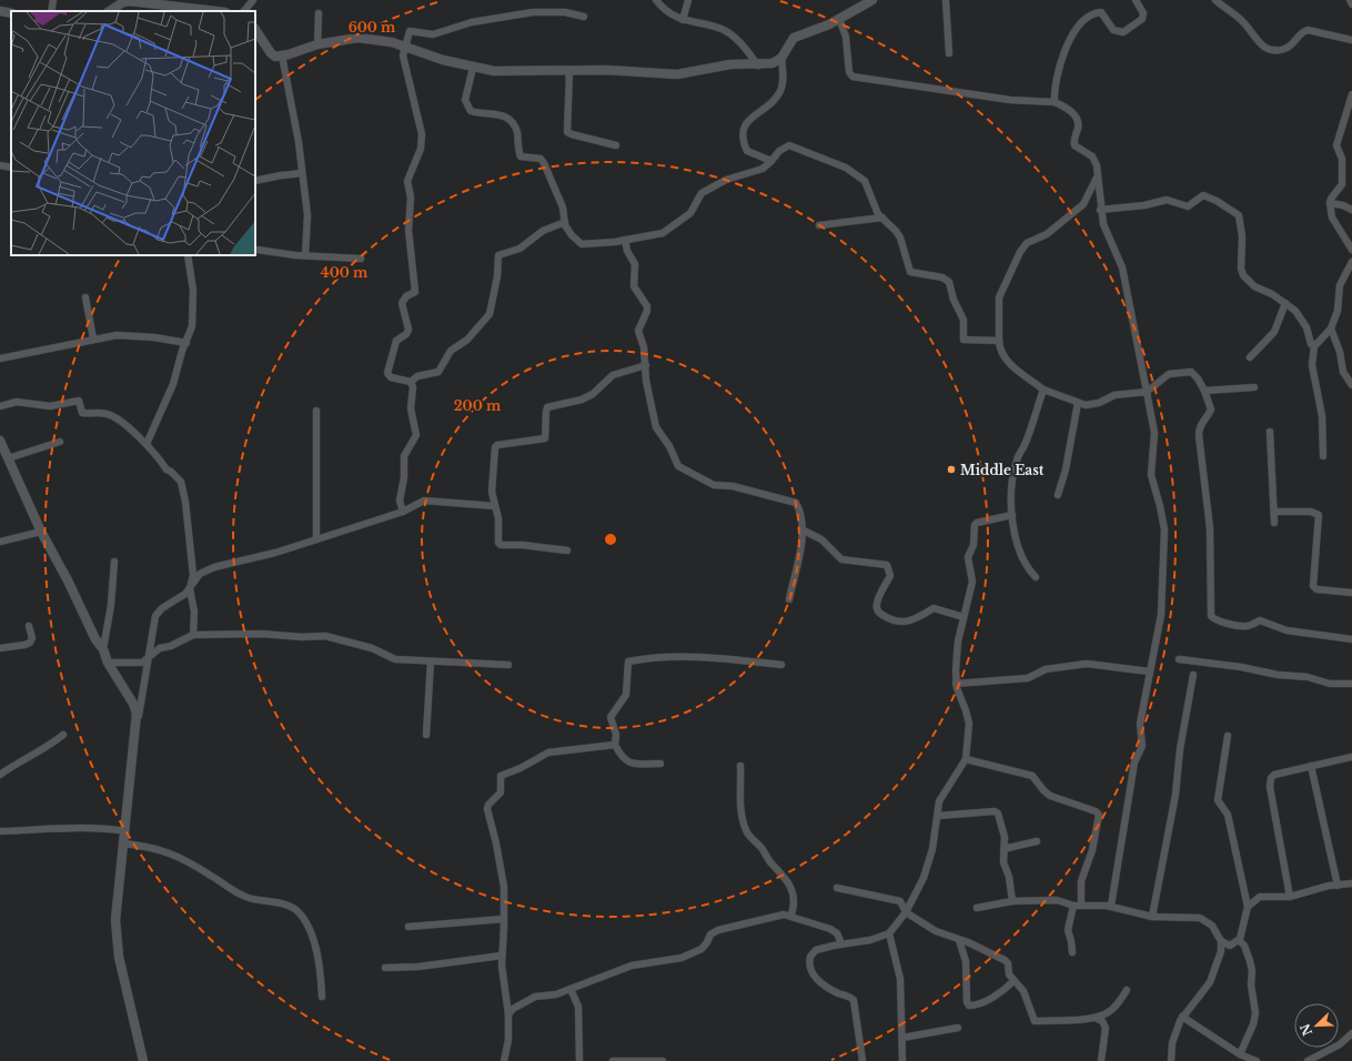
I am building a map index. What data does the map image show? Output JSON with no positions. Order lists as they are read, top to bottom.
{
  "places": ["Middle East"],
  "north": "bottom left",
  "rings": ["600 m", "400 m", "200 m"]
}
